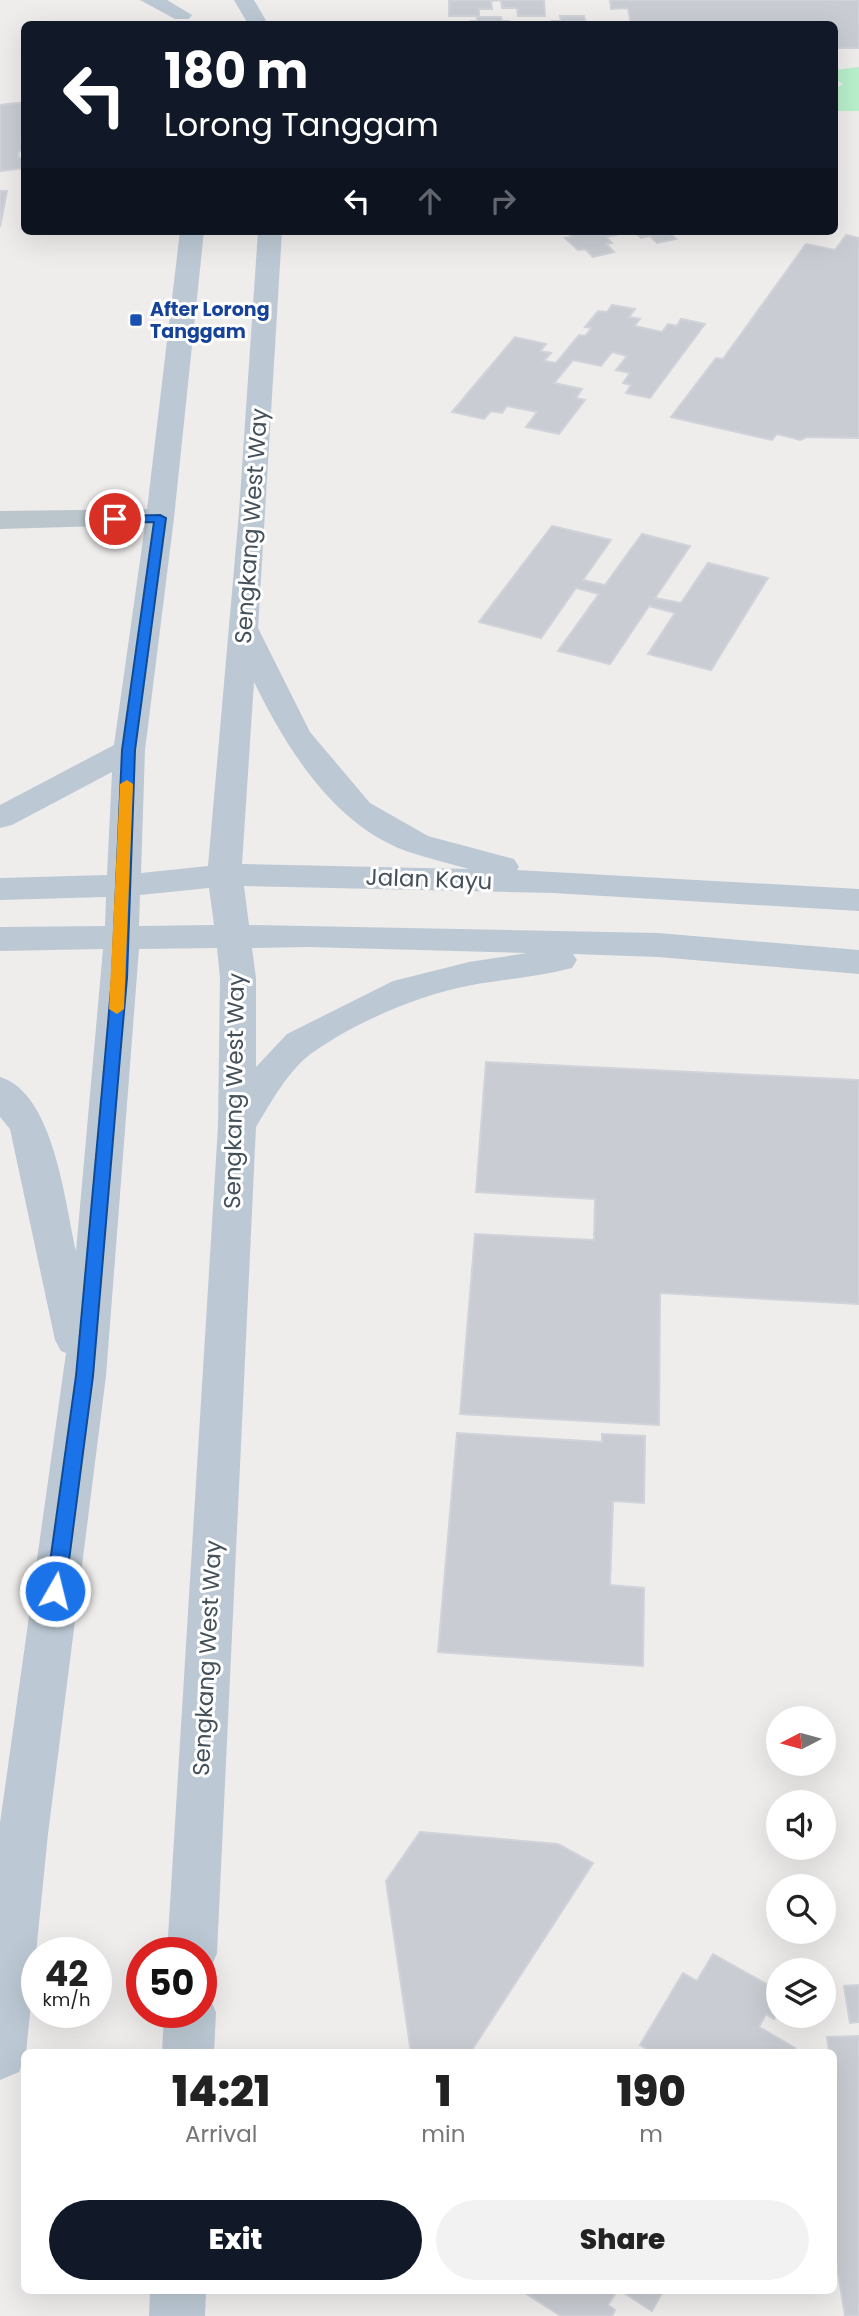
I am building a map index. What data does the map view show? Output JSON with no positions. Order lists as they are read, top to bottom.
{
  "streets": {
    "main road": ["Sengkang West Way", "Jalan Kayu"]
  },
  "crossings": [
    ["Sengkang West Way", "Jalan Kayu"]
  ],
  "places": {
    "transit": ["After Lorong Tanggam"]
  },
  "north": "left",
  "page": {
    "turn": ["180 m", "Lorong Tanggam"],
    "speed": "42 km/h",
    "limit": "50",
    "eta": [
      "14:21",
      "Arrival",
      "1",
      "min",
      "190",
      "m"
    ],
    "buttons": ["Exit", "Share"]
  }
}
